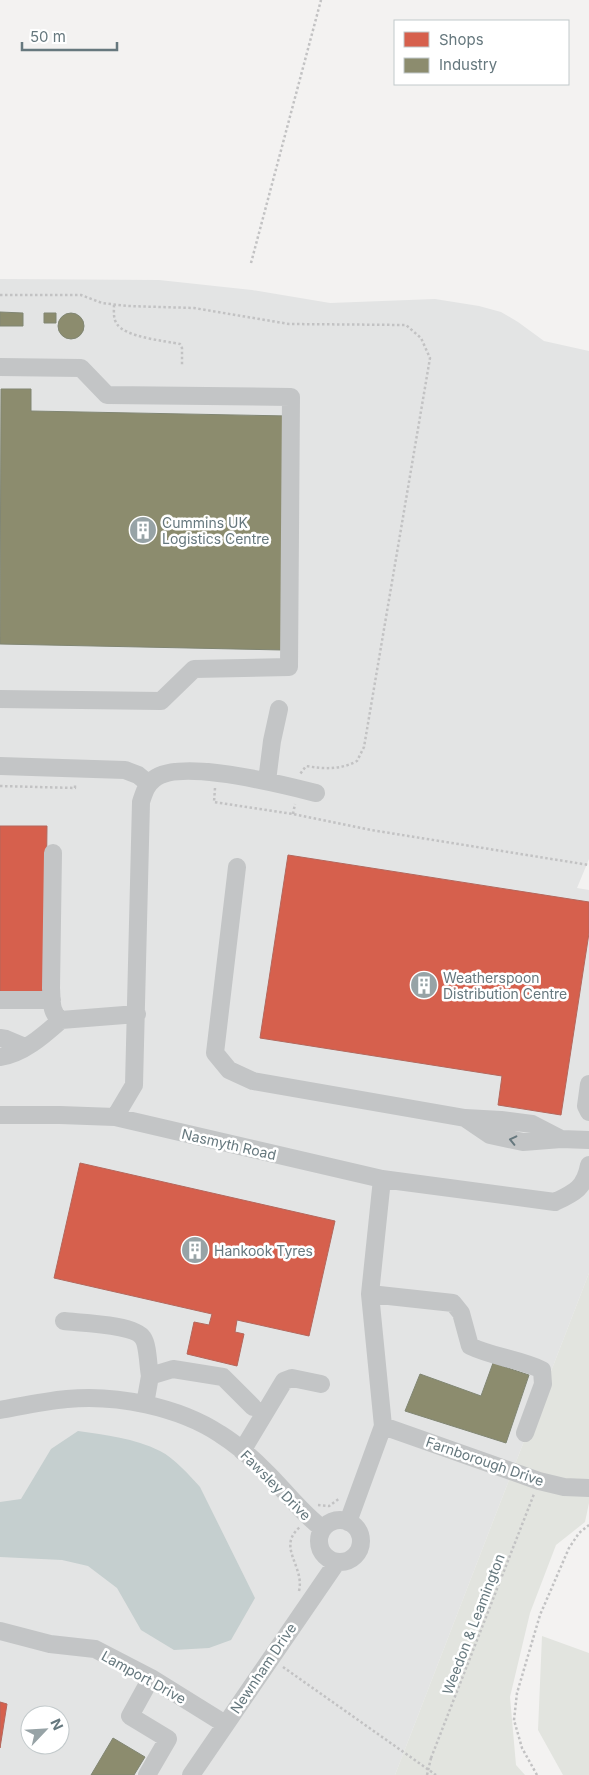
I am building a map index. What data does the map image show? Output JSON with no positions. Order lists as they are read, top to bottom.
{
  "streets": {
    "street": [
      "Nasmyth Road",
      "Farnborough Drive",
      "Fawsley Drive",
      "Newnham Drive",
      "Lamport Drive"
    ],
    "path": ["Weedon & Leamington"]
  },
  "crossings": [
    ["Farnborough Drive", "Weedon & Leamington"],
    ["Fawsley Drive", "Newnham Drive"],
    ["Newnham Drive", "Lamport Drive"]
  ],
  "places": {
    "building": ["Cummins UK Logistics Centre", "Weatherspoon Distribution Centre", "Hankook Tyres"]
  },
  "legend": ["Shops", "Industry"],
  "scale_bar": "50 m",
  "north": "top right"
}
